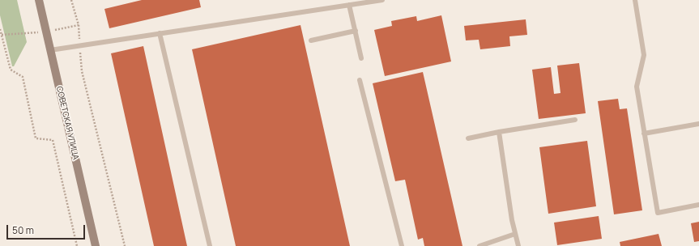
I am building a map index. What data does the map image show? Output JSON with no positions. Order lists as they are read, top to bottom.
{
  "streets": {
    "main road": ["СОВЕТСКАЯ УЛИЦА"]
  },
  "scale_bar": "50 m"
}
